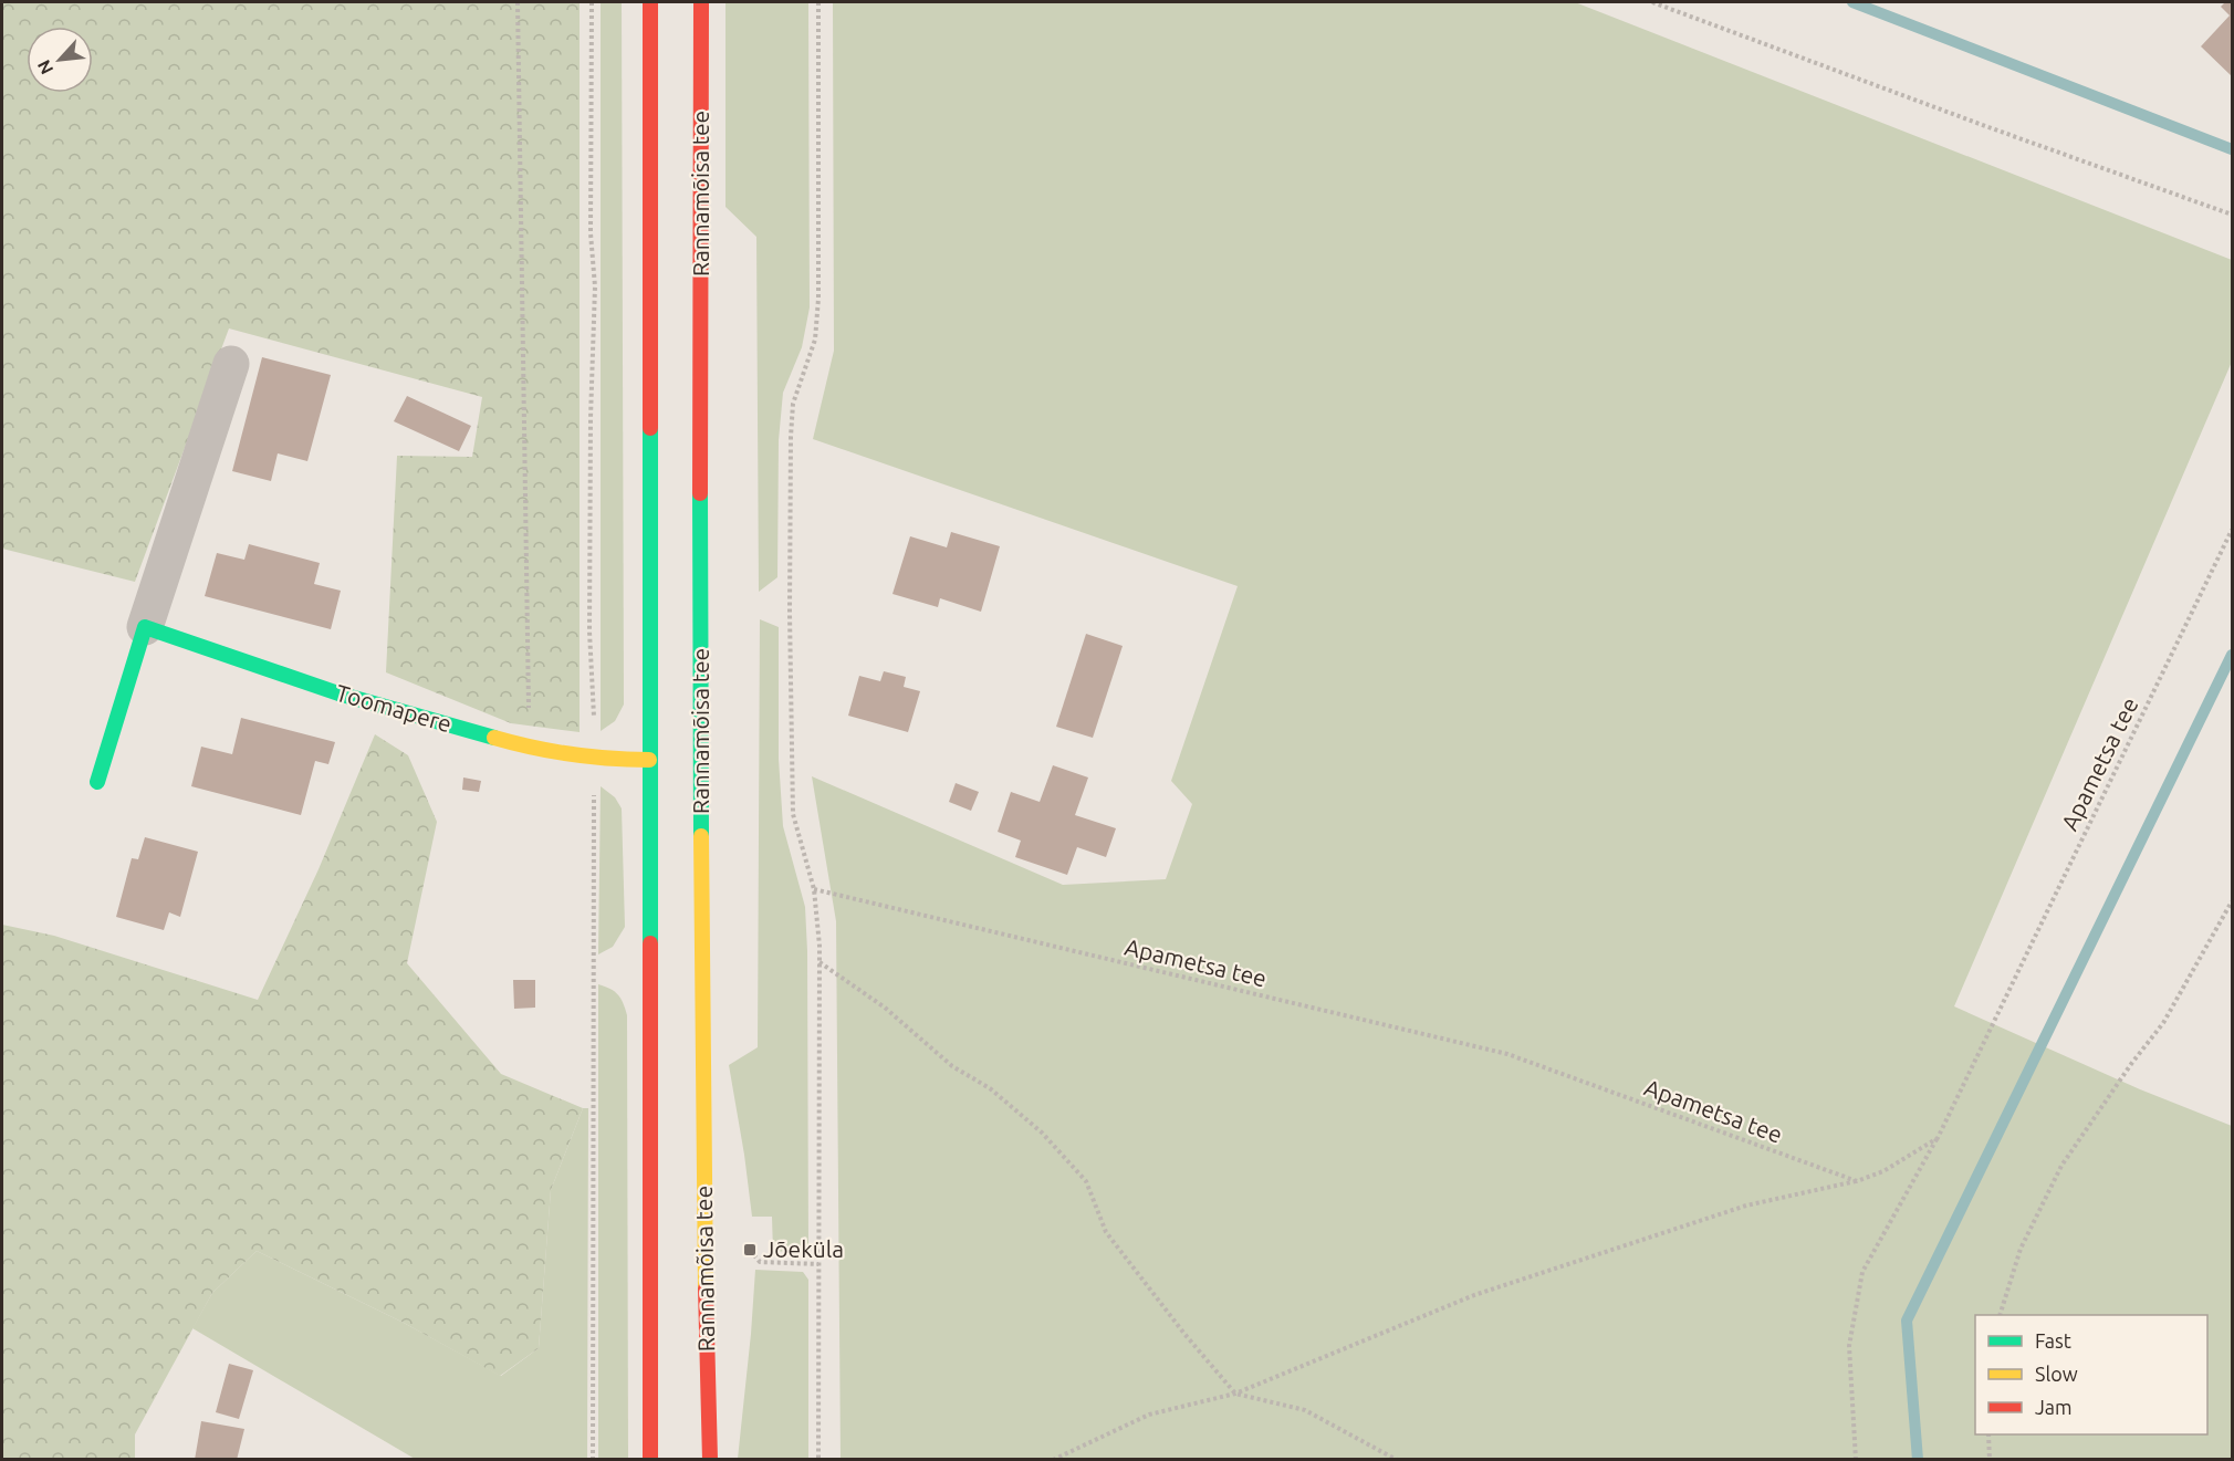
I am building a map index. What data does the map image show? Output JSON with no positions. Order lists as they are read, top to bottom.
{
  "streets": {
    "street": ["Rannamõisa tee", "Toomapere"],
    "path": ["Apametsa tee"]
  },
  "places": {
    "transit": ["Jõeküla"]
  },
  "legend": ["Fast", "Slow", "Jam"],
  "north": "bottom left"
}
